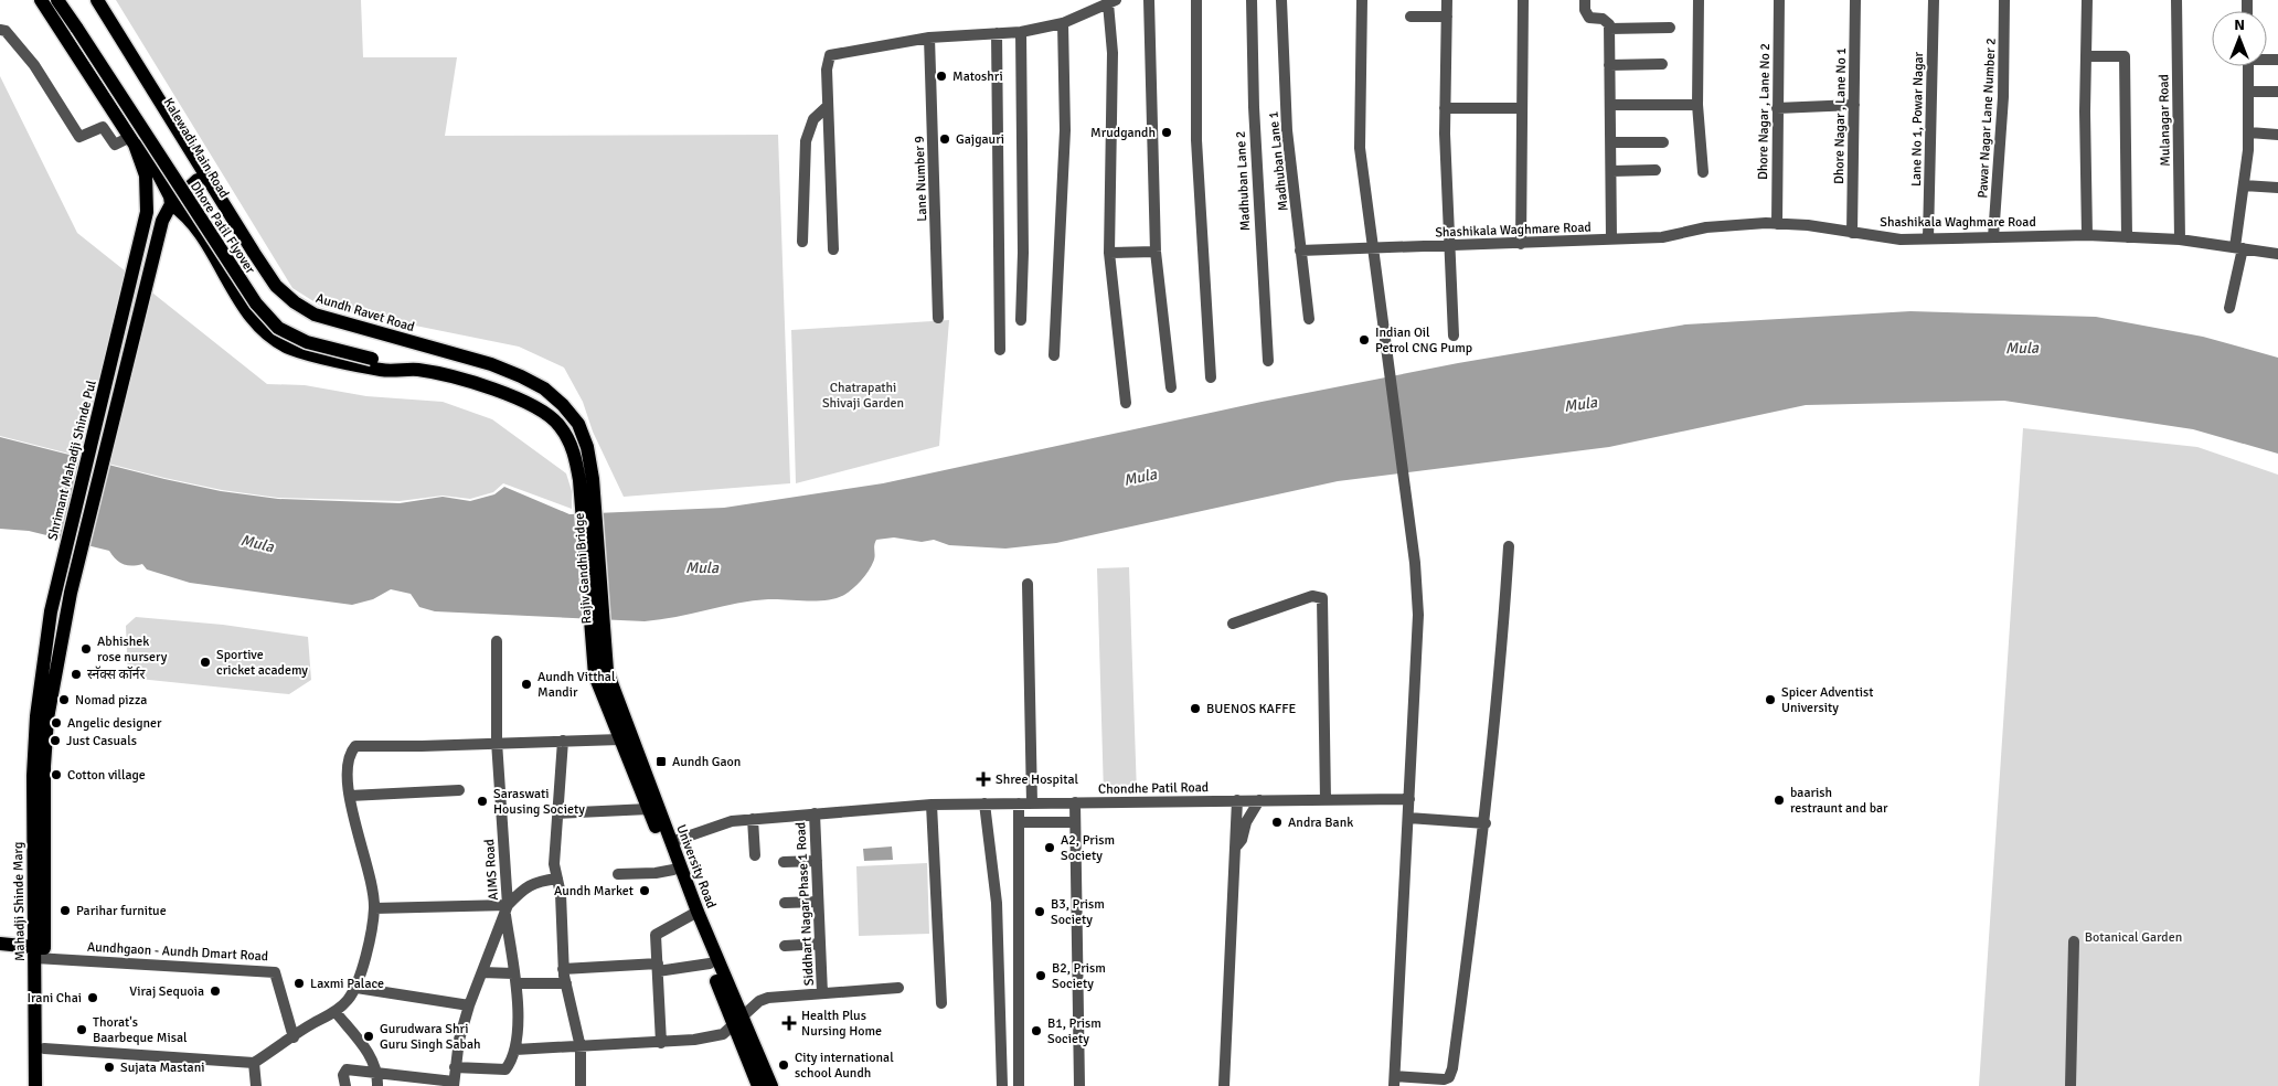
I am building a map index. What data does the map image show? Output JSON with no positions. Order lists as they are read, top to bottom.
{
  "streets": {
    "main road": [
      "Kalewadi Main Road",
      "Dhore Patil Flyover",
      "Aundh Ravet Road",
      "Shrimant Mahadji Shinde Pul",
      "Rajiv Gandhi Bridge",
      "University Road",
      "Mahadji Shinde Marg"
    ],
    "street": [
      "Dhore Nagar , Lane No 2",
      "Dhore Nagar , Lane No 1",
      "Pawar Nagar Lane Number 2",
      "Lane No 1, Powar Nagar",
      "Mulanagar Road",
      "Madhuban Lane 1",
      "Lane Number 9",
      "Madhuban Lane 2",
      "Shashikala Waghmare Road",
      "Chondhe Patil Road",
      "AIMS Road",
      "Siddhart Nagar Phase 1 Road",
      "Aundhgaon - Aundh Dmart Road"
    ]
  },
  "crossings": [
    ["Dhore Nagar , Lane No 2", "Shashikala Waghmare Road"],
    ["Dhore Nagar , Lane No 1", "Shashikala Waghmare Road"],
    ["Pawar Nagar Lane Number 2", "Shashikala Waghmare Road"],
    ["Lane No 1, Powar Nagar", "Shashikala Waghmare Road"],
    ["Mulanagar Road", "Shashikala Waghmare Road"],
    ["Kalewadi Main Road", "Aundh Ravet Road"],
    ["Madhuban Lane 1", "Shashikala Waghmare Road"],
    ["Aundh Ravet Road", "Rajiv Gandhi Bridge"],
    ["Shrimant Mahadji Shinde Pul", "Mahadji Shinde Marg"],
    ["Rajiv Gandhi Bridge", "University Road"],
    ["Chondhe Patil Road", "University Road"],
    ["Chondhe Patil Road", "Siddhart Nagar Phase 1 Road"],
    ["Mahadji Shinde Marg", "Aundhgaon - Aundh Dmart Road"]
  ],
  "water": ["Mula"],
  "parks": ["Chatrapathi Shivaji Garden", "Botanical Garden"],
  "places": {
    "other": [
      "Matoshri",
      "Mrudgandh",
      "Gajgauri",
      "Indian Oil Petrol CNG Pump",
      "Abhishek rose nursery",
      "Sportive cricket academy",
      "स्नॅक्स कॉर्नर",
      "Aundh Vitthal Mandir",
      "Nomad pizza",
      "Spicer Adventist University",
      "BUENOS KAFFE",
      "Angelic designer",
      "Just Casuals",
      "Cotton village",
      "baarish restraunt and bar",
      "Saraswati Housing Society",
      "Andra Bank",
      "A2, Prism Society",
      "Aundh Market",
      "Parihar furnitue",
      "B3, Prism Society",
      "B2, Prism Society",
      "Laxmi Palace",
      "Viraj Sequoia",
      "Irani Chai",
      "Thorat's Baarbeque Misal",
      "B1, Prism Society",
      "Gurudwara Shri Guru Singh Sabah",
      "City international school Aundh",
      "Sujata Mastani"
    ],
    "transit": ["Aundh Gaon"],
    "health": ["Shree Hospital", "Health Plus Nursing Home"]
  },
  "north": "top"
}
